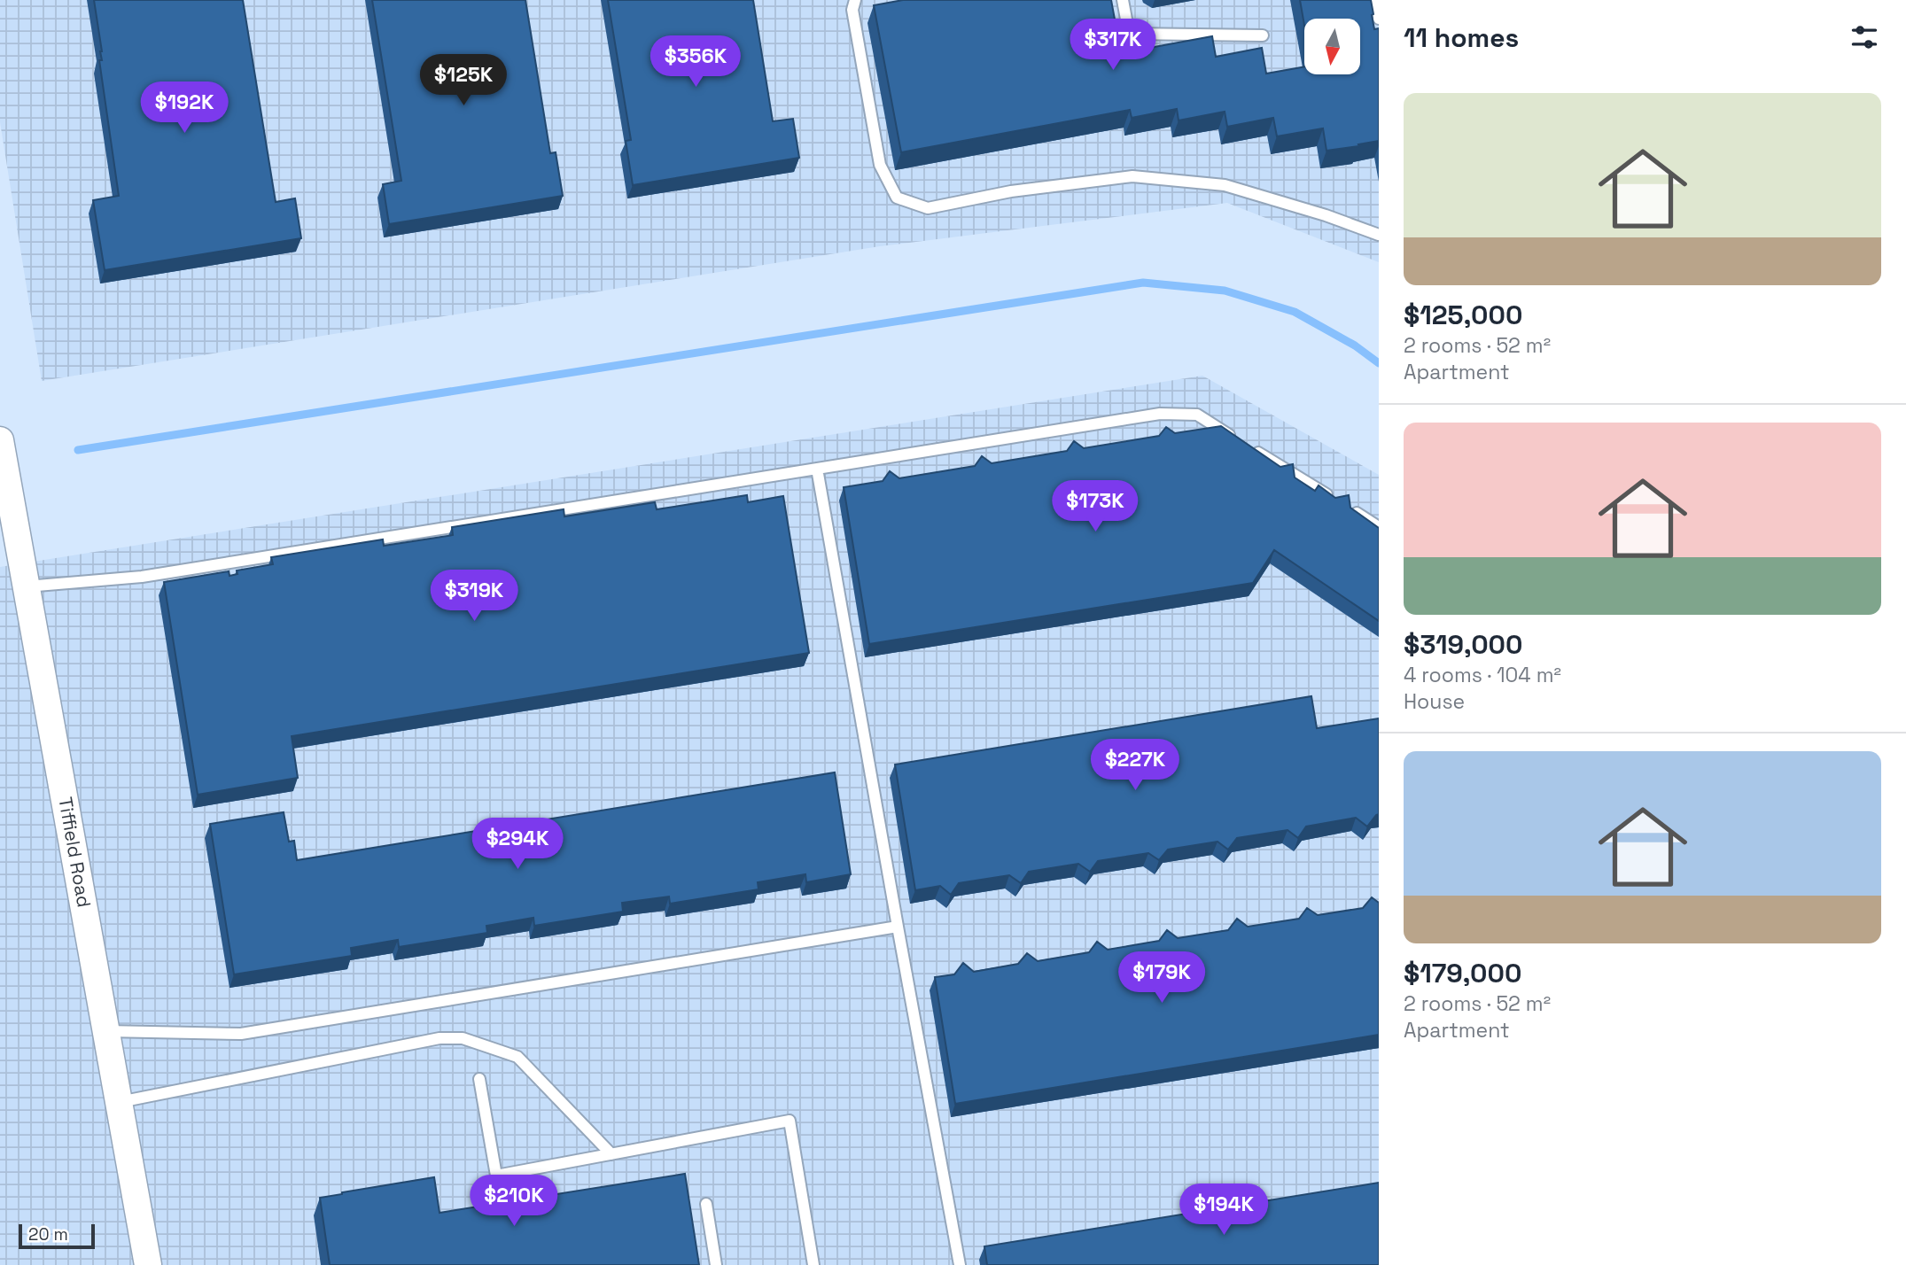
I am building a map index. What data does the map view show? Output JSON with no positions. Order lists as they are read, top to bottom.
{
  "streets": {
    "street": ["Tiffield Road"]
  },
  "scale_bar": "20 m",
  "north": "bottom",
  "page": {
    "heading": "11 homes",
    "price": [
      "$317K",
      "$356K",
      "$125K",
      "$192K",
      "$173K",
      "$319K",
      "$227K",
      "$294K",
      "$179K",
      "$210K",
      "$194K"
    ],
    "list": [
      {
        "name": "$125,000",
        "note": "2 rooms · 52 m² · Apartment"
      },
      {
        "name": "$319,000",
        "note": "4 rooms · 104 m² · House"
      },
      {
        "name": "$179,000",
        "note": "2 rooms · 52 m² · Apartment"
      }
    ],
    "scale": "20 m"
  }
}
